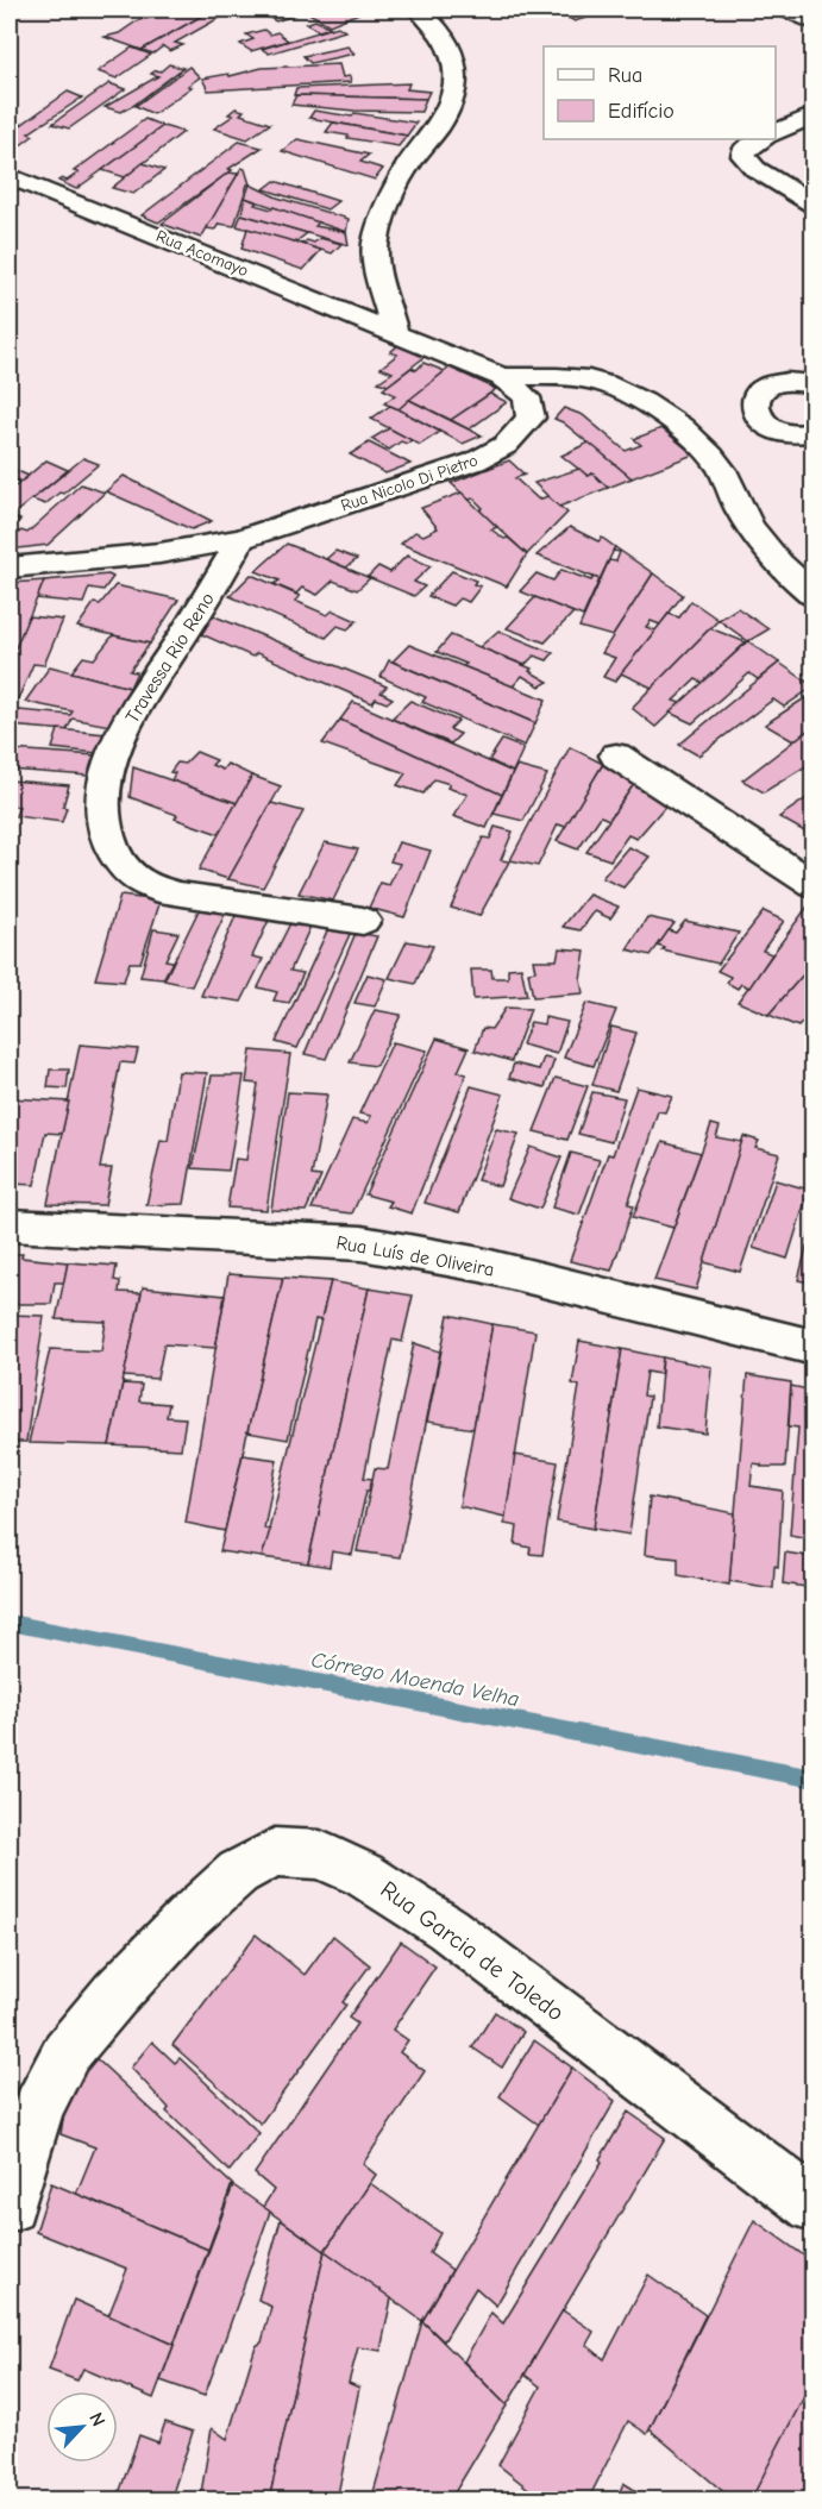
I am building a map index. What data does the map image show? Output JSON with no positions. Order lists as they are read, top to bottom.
{
  "streets": {
    "street": [
      "Rua Acomayo",
      "Rua Nicolo Di Pietro",
      "Travessa Rio Reno",
      "Rua Luís de Oliveira",
      "Rua Garcia de Toledo"
    ]
  },
  "crossings": [
    ["Rua Acomayo", "Rua Nicolo Di Pietro"],
    ["Rua Nicolo Di Pietro", "Travessa Rio Reno"]
  ],
  "water": ["Córrego Moenda Velha"],
  "legend": ["Rua", "Edifício"],
  "north": "top right"
}
